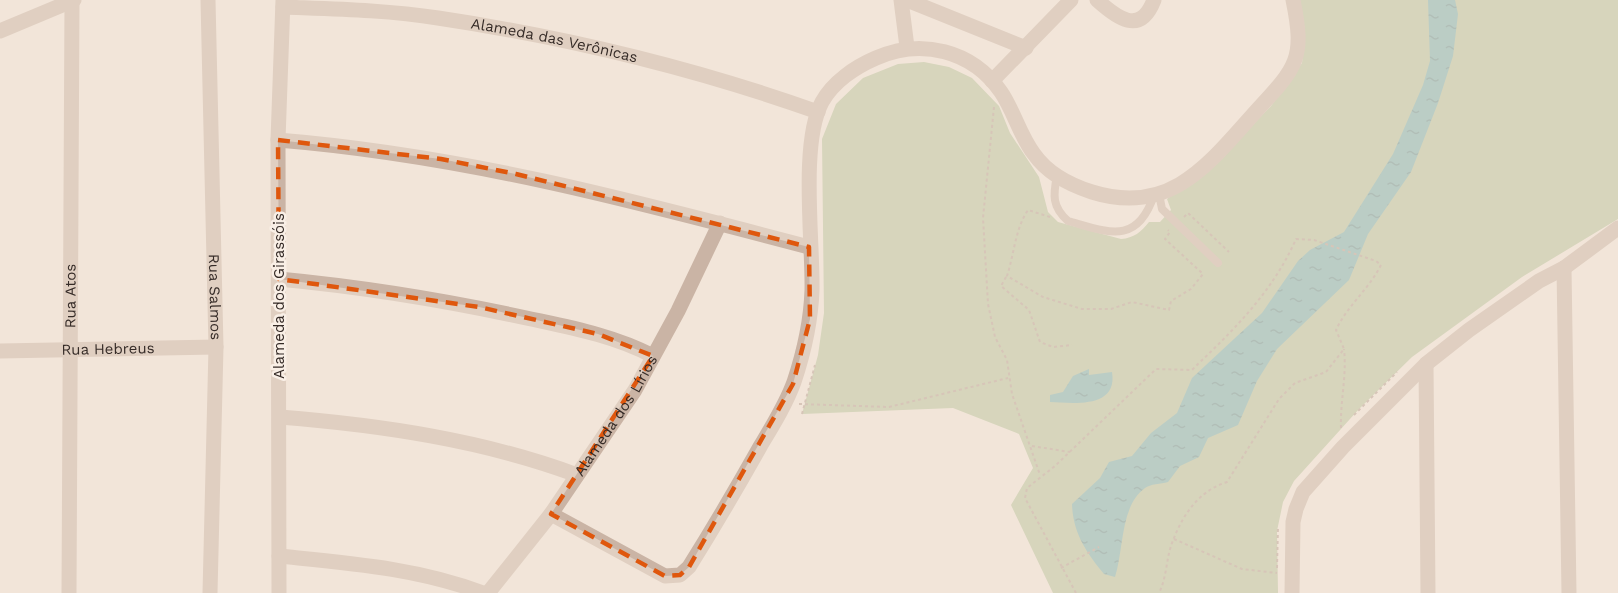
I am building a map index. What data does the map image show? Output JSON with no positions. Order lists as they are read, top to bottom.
{
  "streets": {
    "street": [
      "Alameda das Verônicas",
      "Alameda dos Girassóis",
      "Rua Atos",
      "Rua Salmos",
      "Rua Hebreus",
      "Alameda dos Lírios"
    ]
  },
  "crossings": [
    ["Alameda das Verônicas", "Alameda dos Girassóis"],
    ["Rua Atos", "Rua Hebreus"],
    ["Rua Salmos", "Rua Hebreus"]
  ]
}
